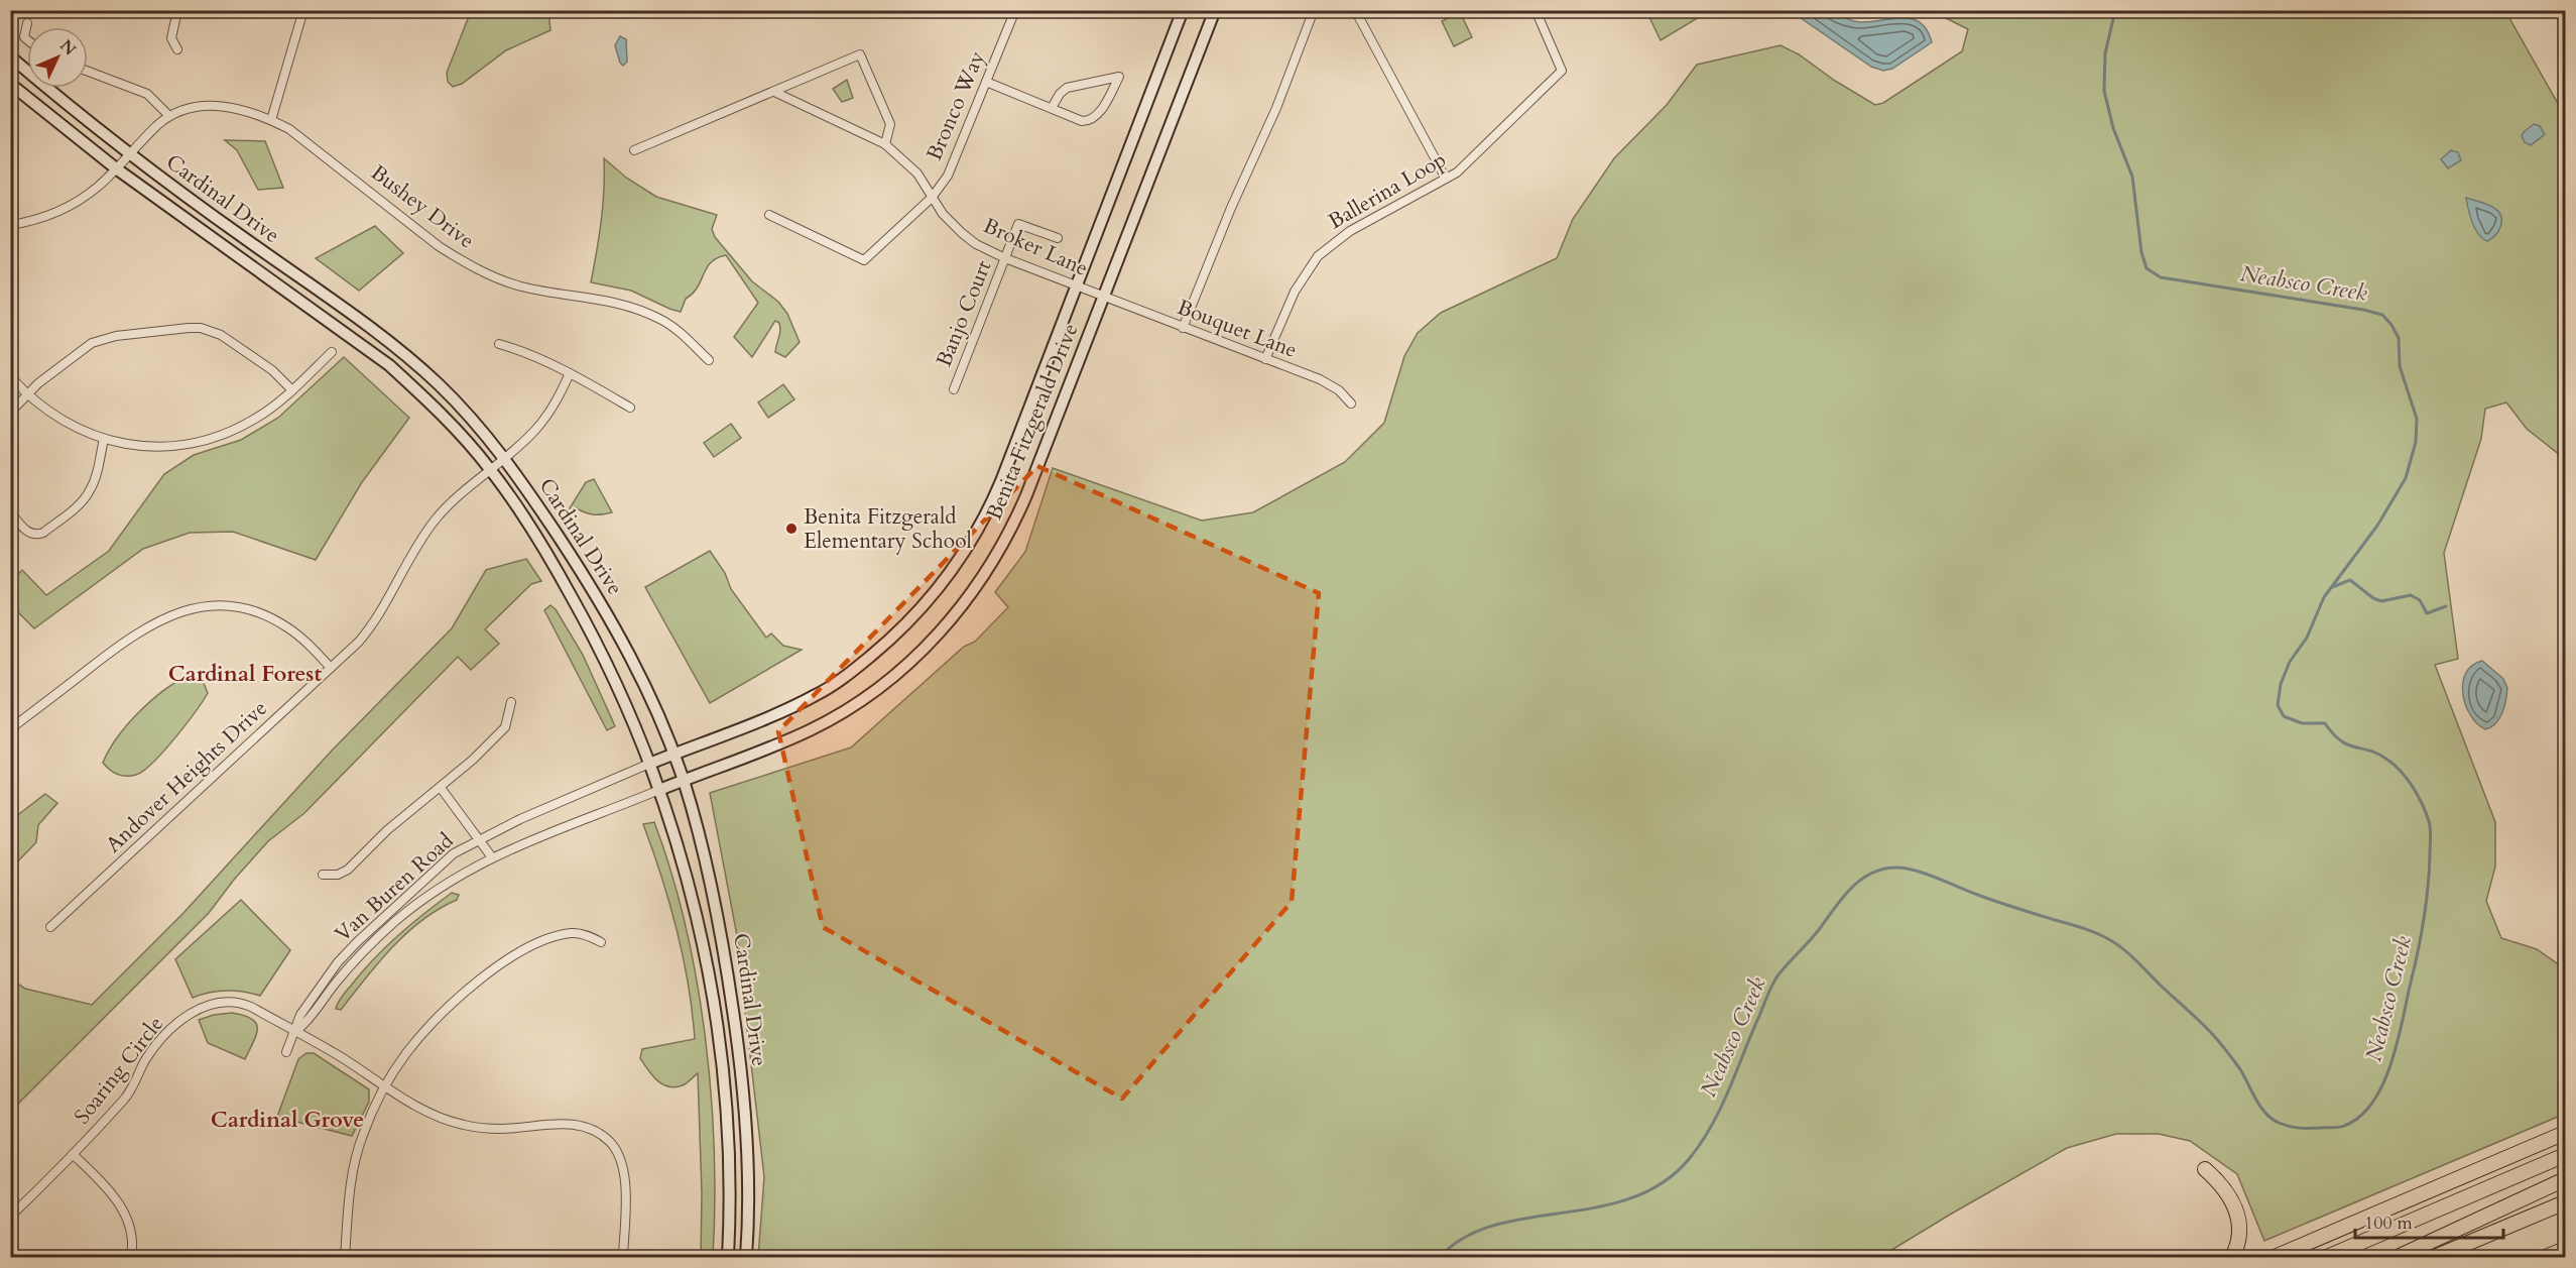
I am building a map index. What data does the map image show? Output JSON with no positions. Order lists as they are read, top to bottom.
{
  "streets": {
    "main road": ["Cardinal Drive", "Benita Fitzgerald Drive"],
    "street": [
      "Bronco Way",
      "Ballerina Loop",
      "Bushey Drive",
      "Broker Lane",
      "Banjo Court",
      "Bouquet Lane",
      "Andover Heights Drive",
      "Van Buren Road",
      "Soaring Circle"
    ]
  },
  "crossings": [
    ["Bronco Way", "Broker Lane"],
    ["Ballerina Loop", "Bouquet Lane"],
    ["Cardinal Drive", "Bushey Drive"],
    ["Cardinal Drive", "Benita Fitzgerald Drive"],
    ["Cardinal Drive", "Andover Heights Drive"],
    ["Cardinal Drive", "Van Buren Road"],
    ["Broker Lane", "Banjo Court"],
    ["Broker Lane", "Bouquet Lane"],
    ["Broker Lane", "Benita Fitzgerald Drive"],
    ["Bouquet Lane", "Benita Fitzgerald Drive"],
    ["Benita Fitzgerald Drive", "Van Buren Road"],
    ["Van Buren Road", "Soaring Circle"]
  ],
  "districts": ["Cardinal Forest", "Cardinal Grove"],
  "water": ["Neabsco Creek"],
  "places": ["Benita Fitzgerald Elementary School"],
  "scale_bar": "100 m",
  "north": "top right"
}
